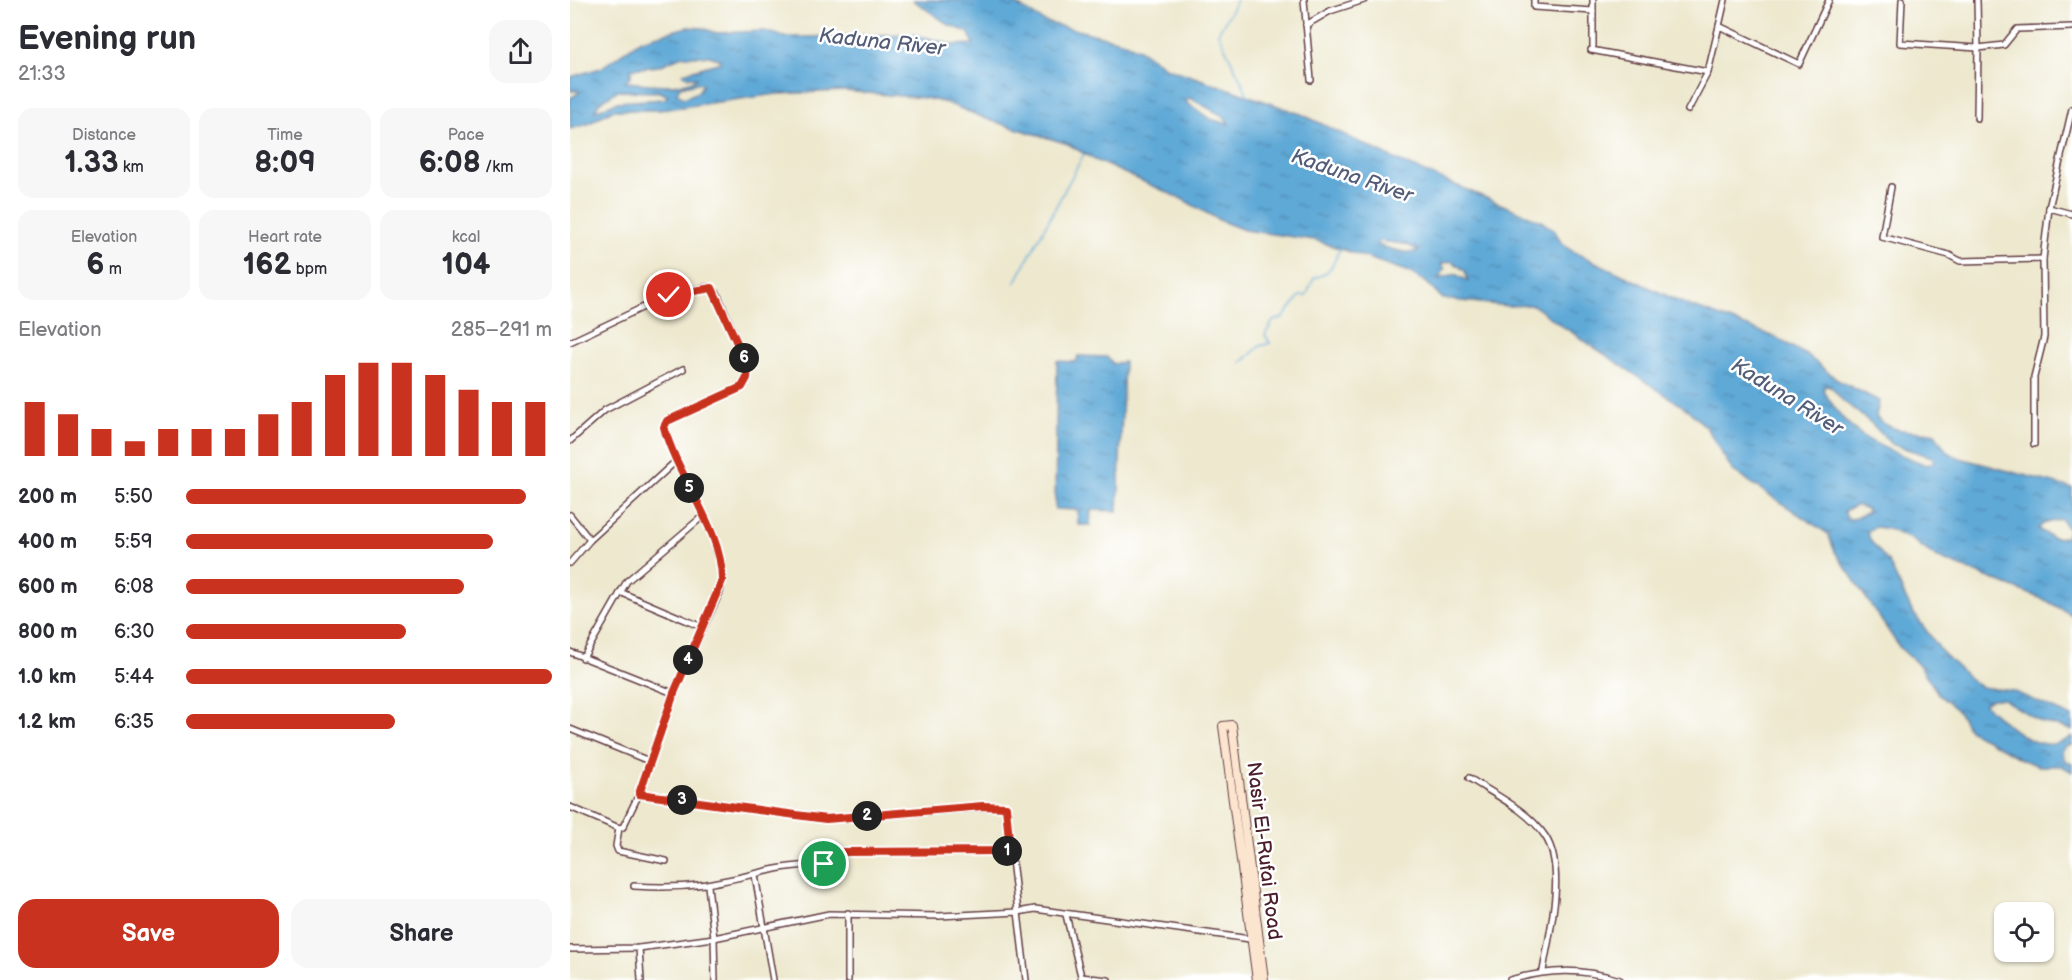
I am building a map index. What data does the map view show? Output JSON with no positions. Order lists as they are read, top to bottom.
{
  "streets": {
    "main road": ["Nasir El-Rufai Road"]
  },
  "water": ["Kaduna River"],
  "page": {
    "heading": ["Evening run", "21:33"],
    "stats": [
      ["Distance", "1.33 km"],
      ["Time", "8:09"],
      ["Pace", "6:08 /km"],
      ["Elevation", "6 m"],
      ["Heart rate", "162 bpm"],
      ["kcal", "104"]
    ],
    "chart": ["Elevation", "285–291 m"],
    "pins": [
      "6",
      "5",
      "4",
      "3",
      "2",
      "1"
    ],
    "list": [
      {
        "name": "200 m",
        "note": "5:50"
      },
      {
        "name": "400 m",
        "note": "5:59"
      },
      {
        "name": "600 m",
        "note": "6:08"
      },
      {
        "name": "800 m",
        "note": "6:30"
      },
      {
        "name": "1.0 km",
        "note": "5:44"
      },
      {
        "name": "1.2 km",
        "note": "6:35"
      }
    ],
    "buttons": ["Save", "Share"]
  }
}
